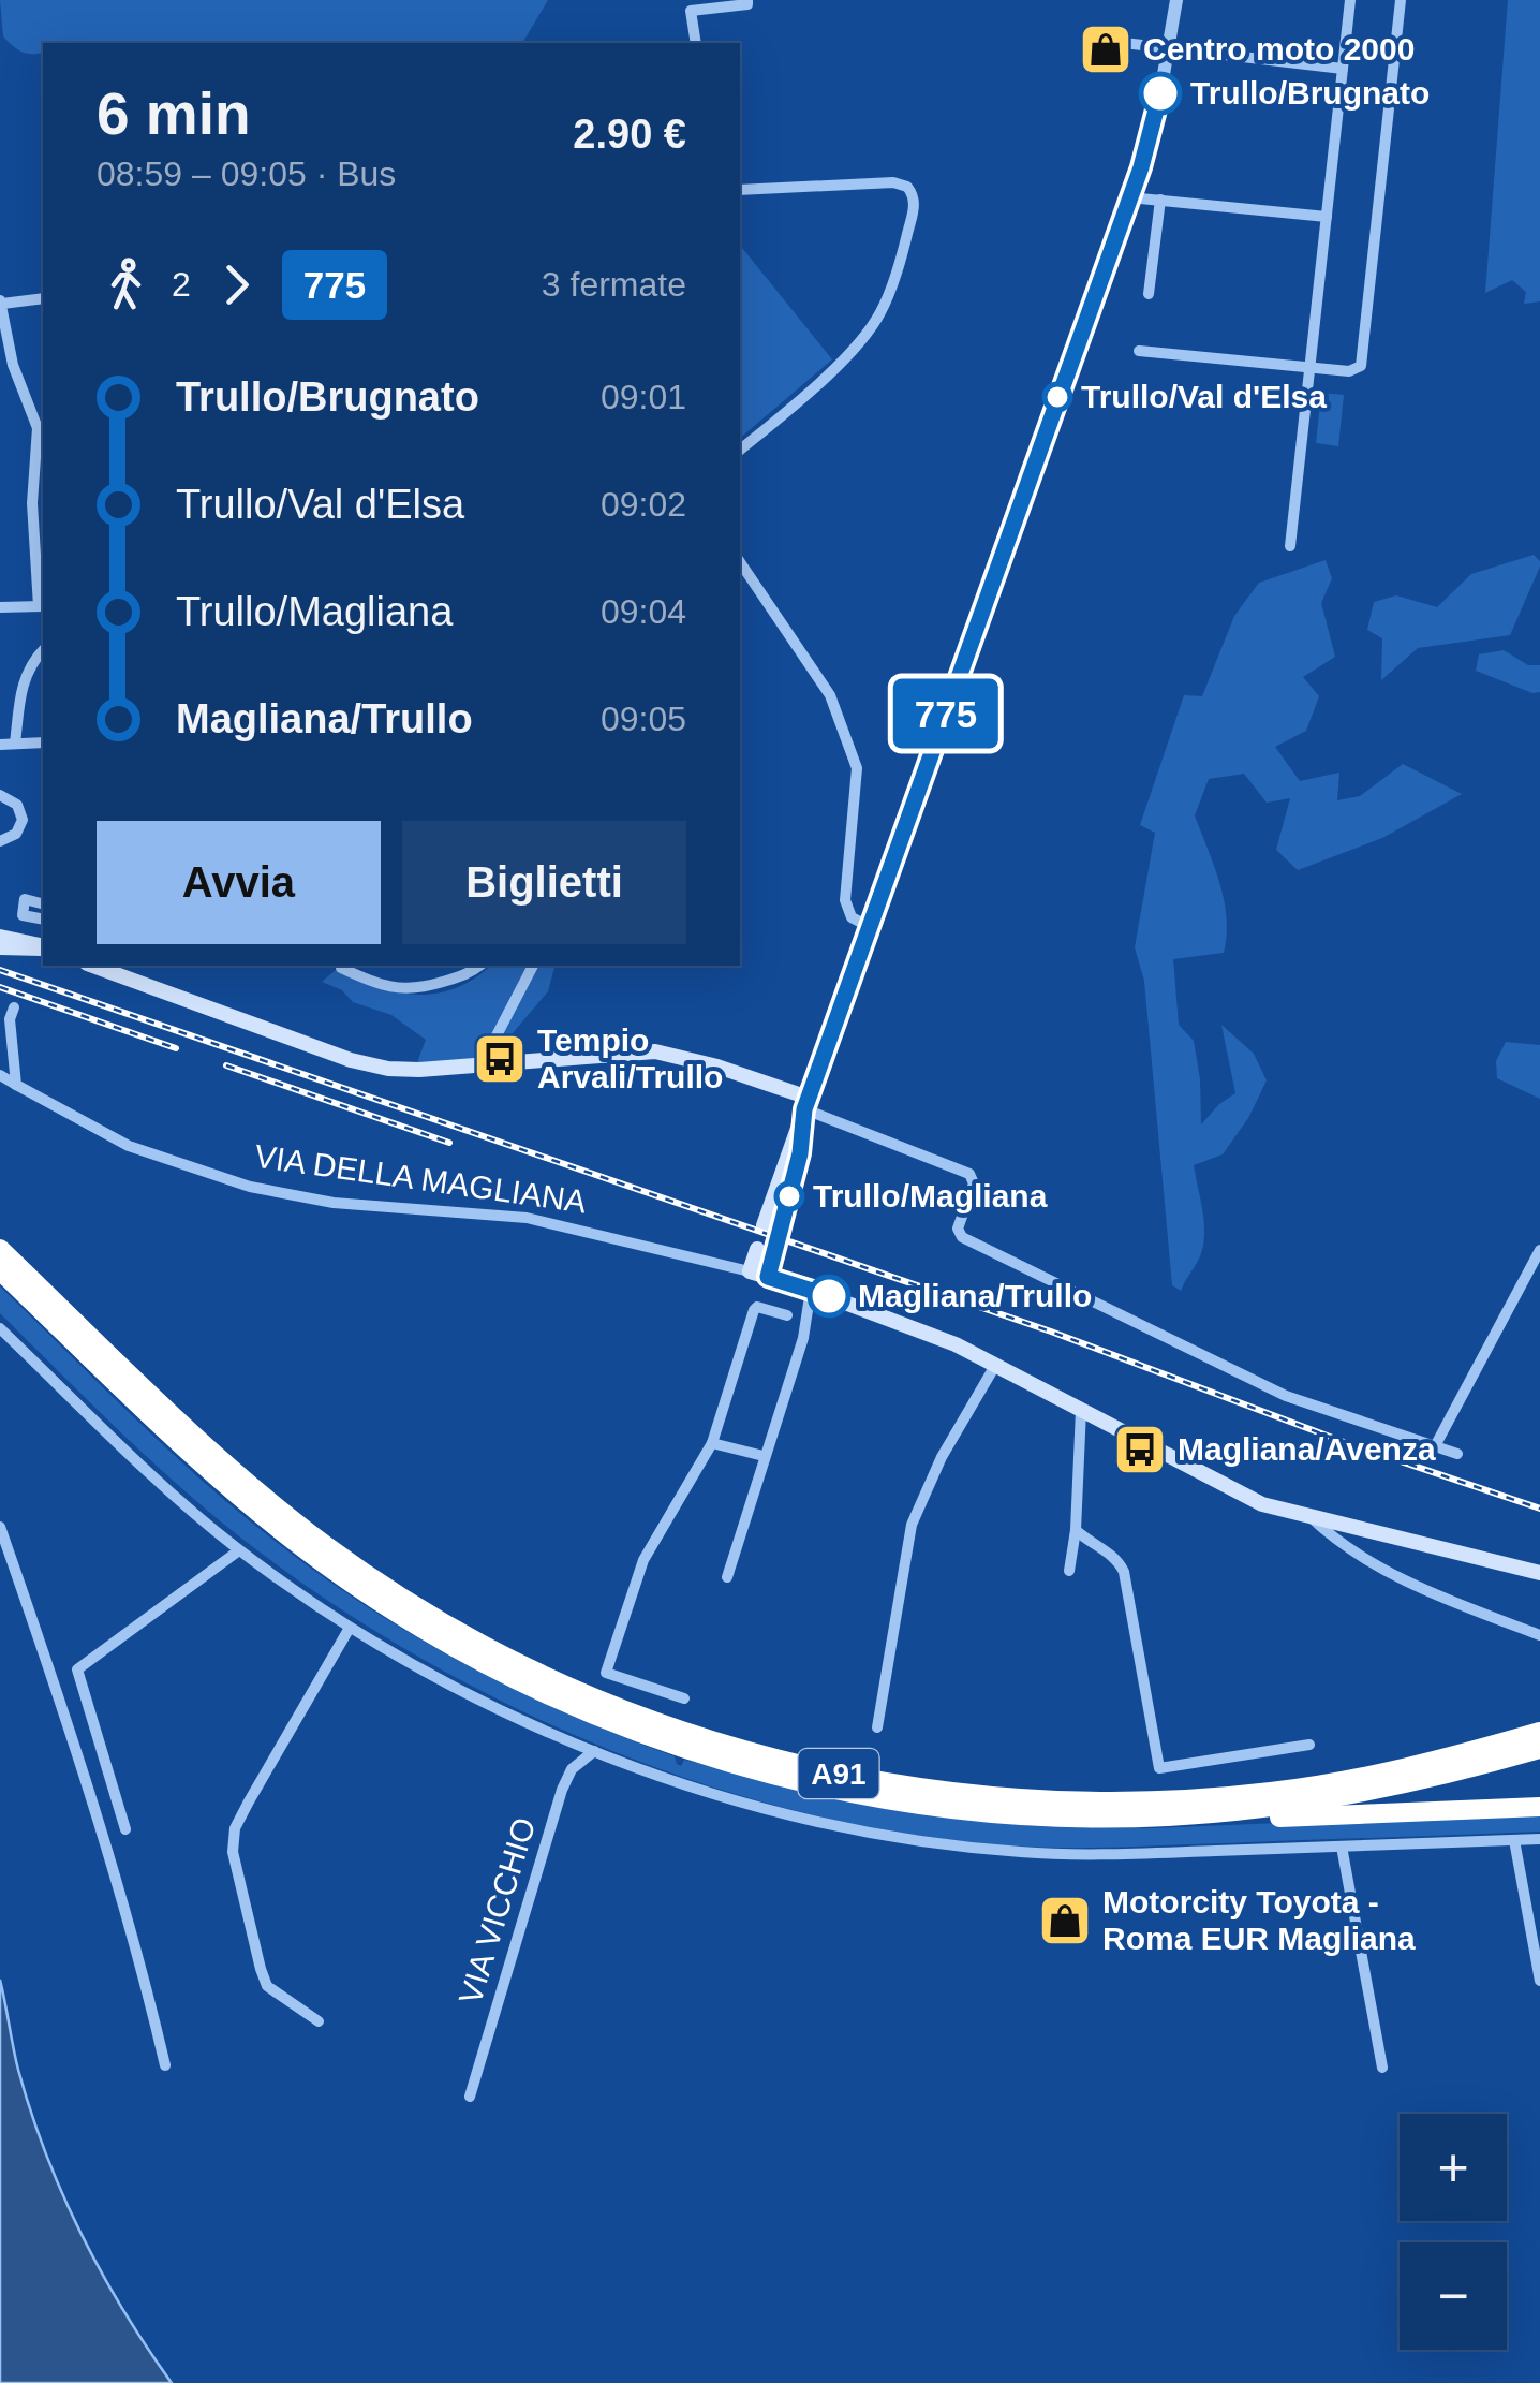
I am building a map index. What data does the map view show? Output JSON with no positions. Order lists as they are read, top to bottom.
{
  "streets": {
    "highway": ["A91"],
    "main road": ["VIA DELLA MAGLIANA"],
    "street": ["VIA VICCHIO"]
  },
  "places": {
    "shop": ["Centro moto 2000", "Motorcity Toyota - Roma EUR Magliana"],
    "other": [
      "Trullo/Brugnato",
      "Trullo/Val d'Elsa",
      "Trullo/Magliana",
      "Magliana/Trullo"
    ],
    "bus stop": ["Tempio Arvali/Trullo", "Magliana/Avenza"]
  },
  "lines": ["bus line 775"],
  "page": {
    "on_map": "775",
    "heading": ["6 min", "08:59 – 09:05 · Bus", "2.90 €"],
    "legs": ["2", "775", "3 fermate"],
    "list": [
      {
        "name": "Trullo/Brugnato",
        "value": "09:01"
      },
      {
        "name": "Trullo/Val d'Elsa",
        "value": "09:02"
      },
      {
        "name": "Trullo/Magliana",
        "value": "09:04"
      },
      {
        "name": "Magliana/Trullo",
        "value": "09:05"
      }
    ],
    "buttons": ["Avvia", "Biglietti"],
    "map_buttons": ["+", "−"]
  }
}
